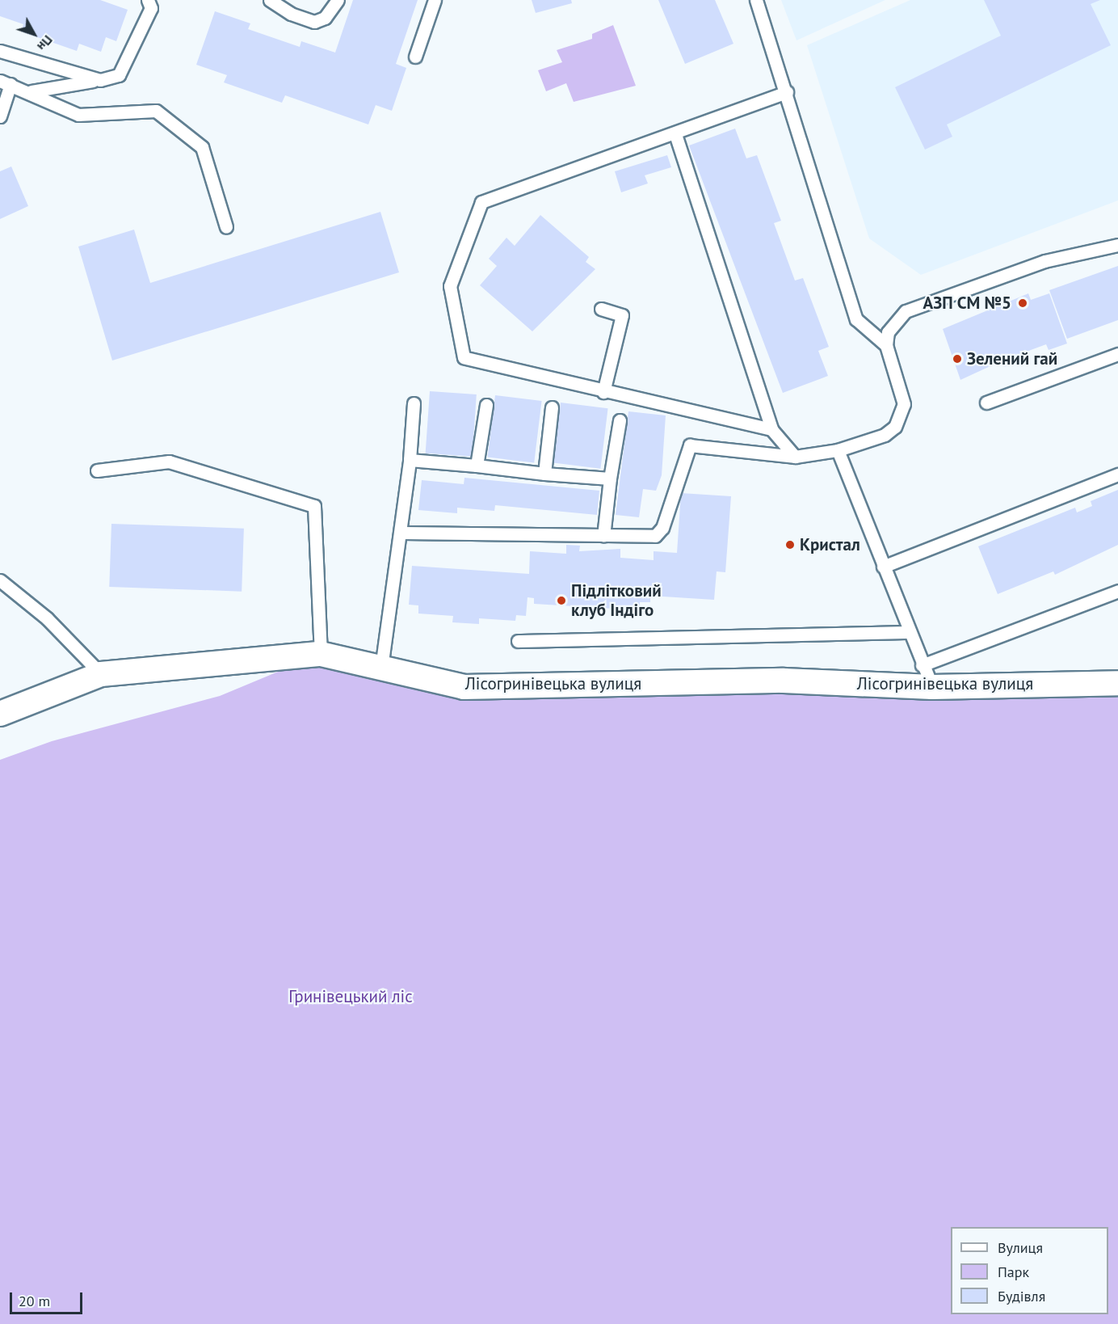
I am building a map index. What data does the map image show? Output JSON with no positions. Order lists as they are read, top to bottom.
{
  "streets": {
    "street": ["Лісогринівецька вулиця"]
  },
  "parks": ["Гринівецький ліс"],
  "places": [
    "АЗП СМ №5",
    "Зелений гай",
    "Кристал",
    "Підлітковий клуб Індіго"
  ],
  "legend": ["Вулиця", "Парк", "Будівля"],
  "scale_bar": "20 m",
  "north": "bottom right"
}
